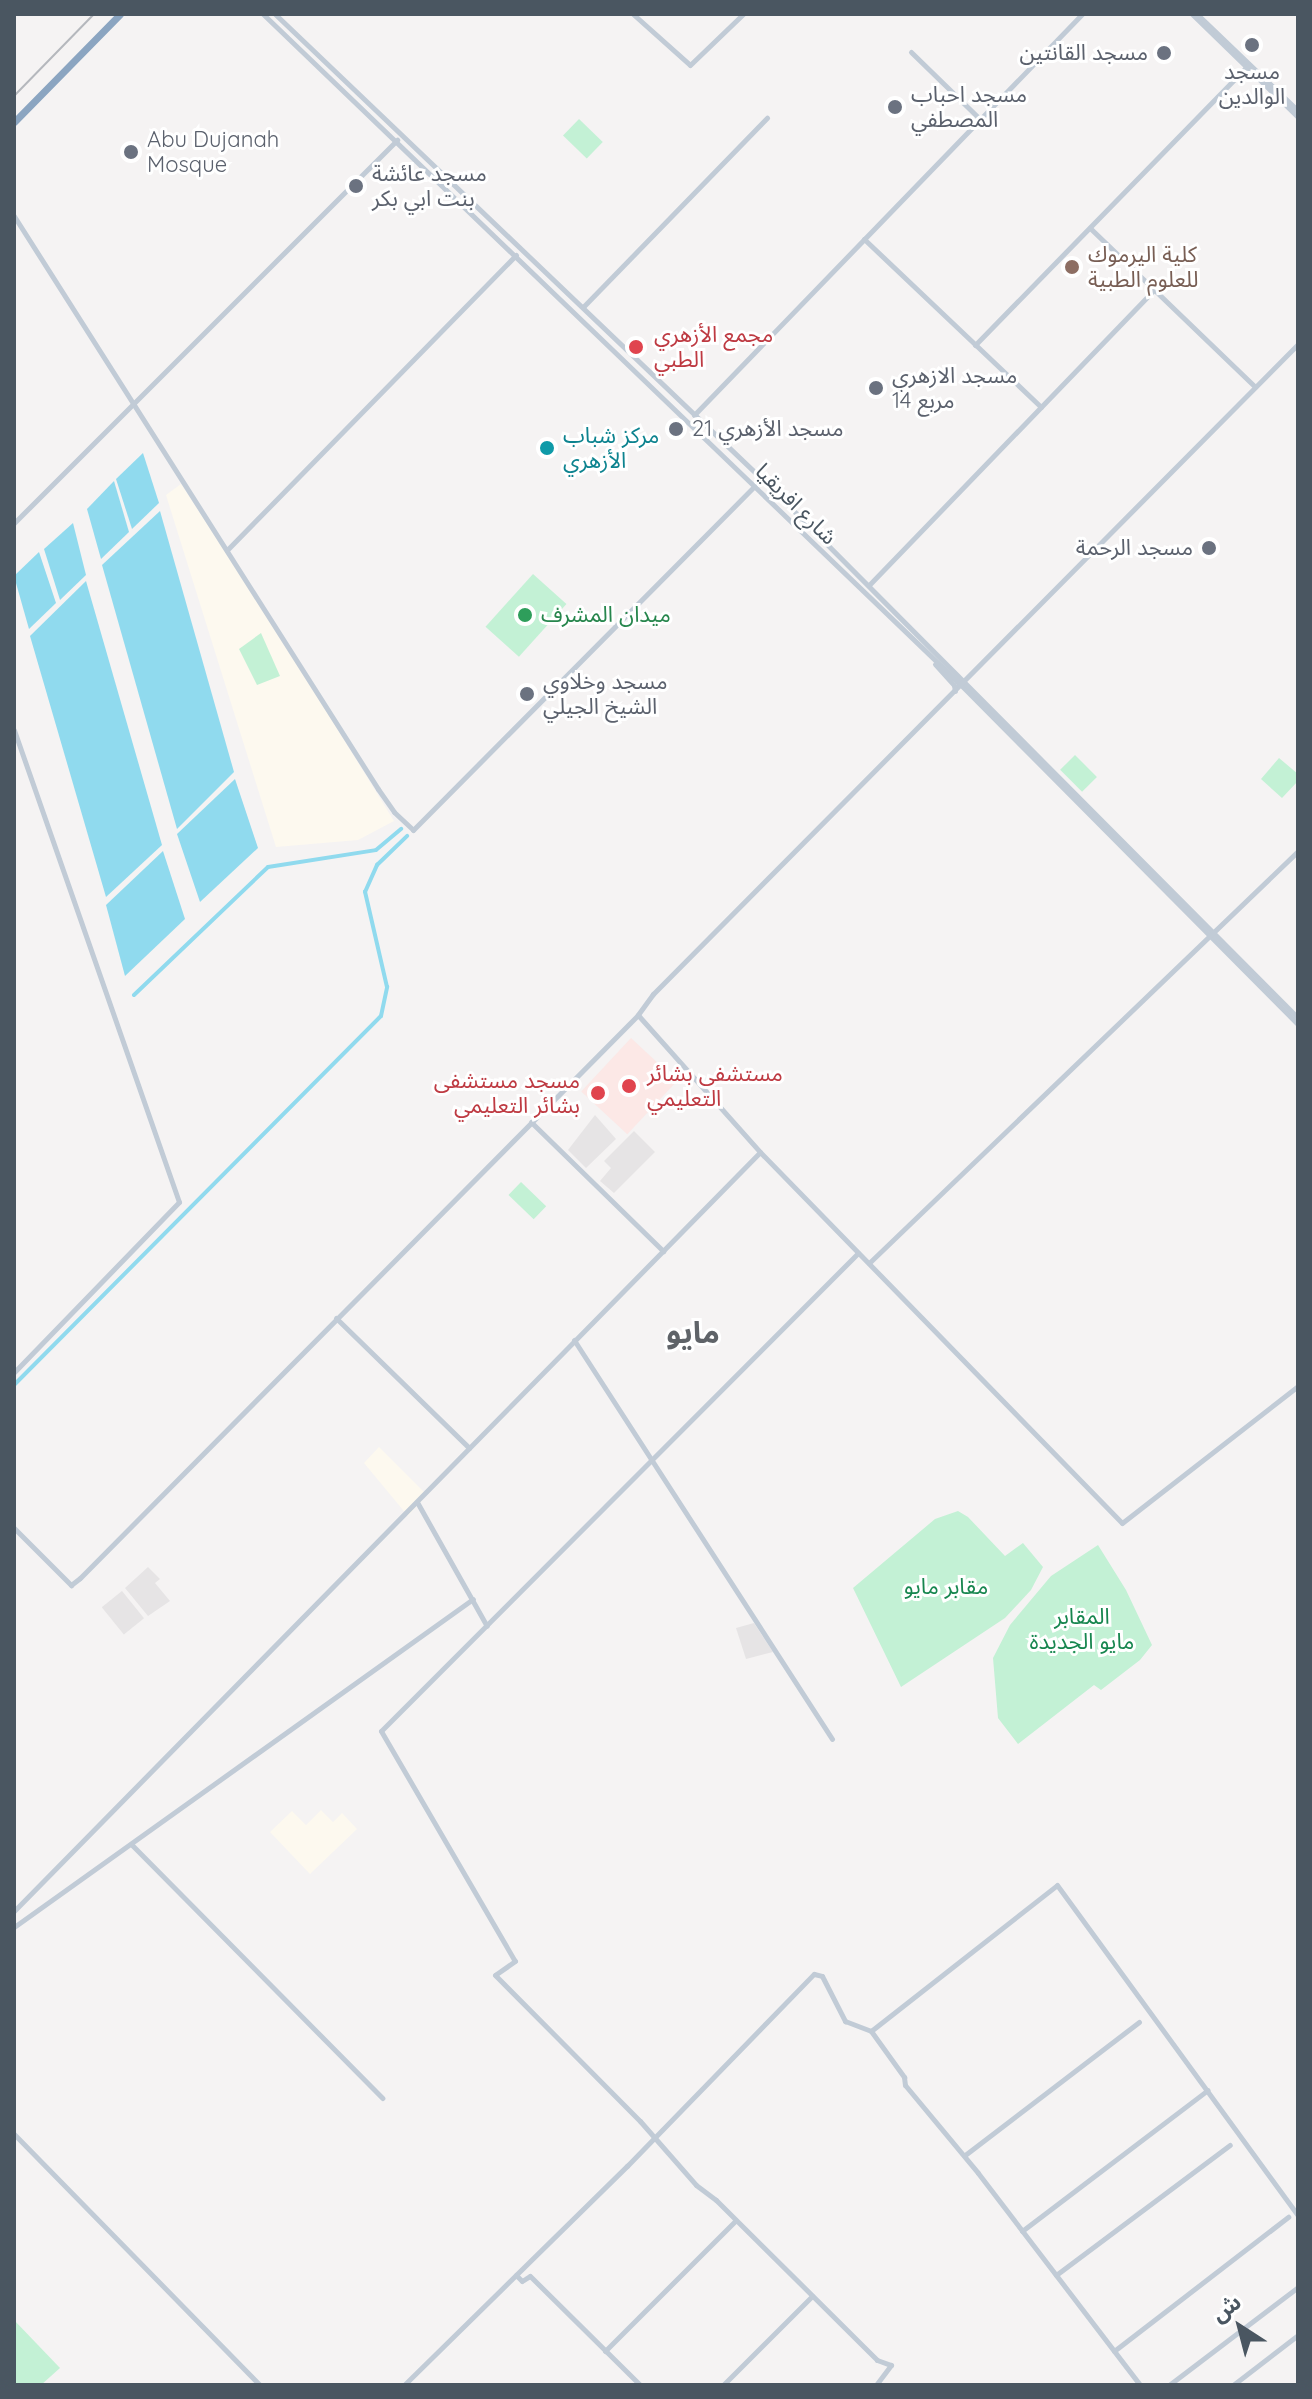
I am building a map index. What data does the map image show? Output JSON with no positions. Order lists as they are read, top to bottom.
{
  "streets": {
    "street": ["شارع افريقيا"]
  },
  "districts": ["مايو"],
  "parks": ["مقابر مايو", "المقابر مايو الجديدة"],
  "places": [
    "مسجد الوالدين",
    "مسجد القانتين",
    "مسجد احباب المصطفي",
    "Abu Dujanah Mosque",
    "مسجد عائشة بنت ابي بكر",
    "كلية اليرموك للعلوم الطبية",
    "مجمع الأزهري الطبي",
    "مسجد الازهري مربع 14",
    "مسجد الأزهري 21",
    "مركز شباب الأزهري",
    "مسجد الرحمة",
    "ميدان المشرف",
    "مسجد وخلاوي الشيخ الجيلي",
    "مستشفى بشائر التعليمي",
    "مسجد مستشفى بشائر التعليمي"
  ],
  "north": "top left"
}
